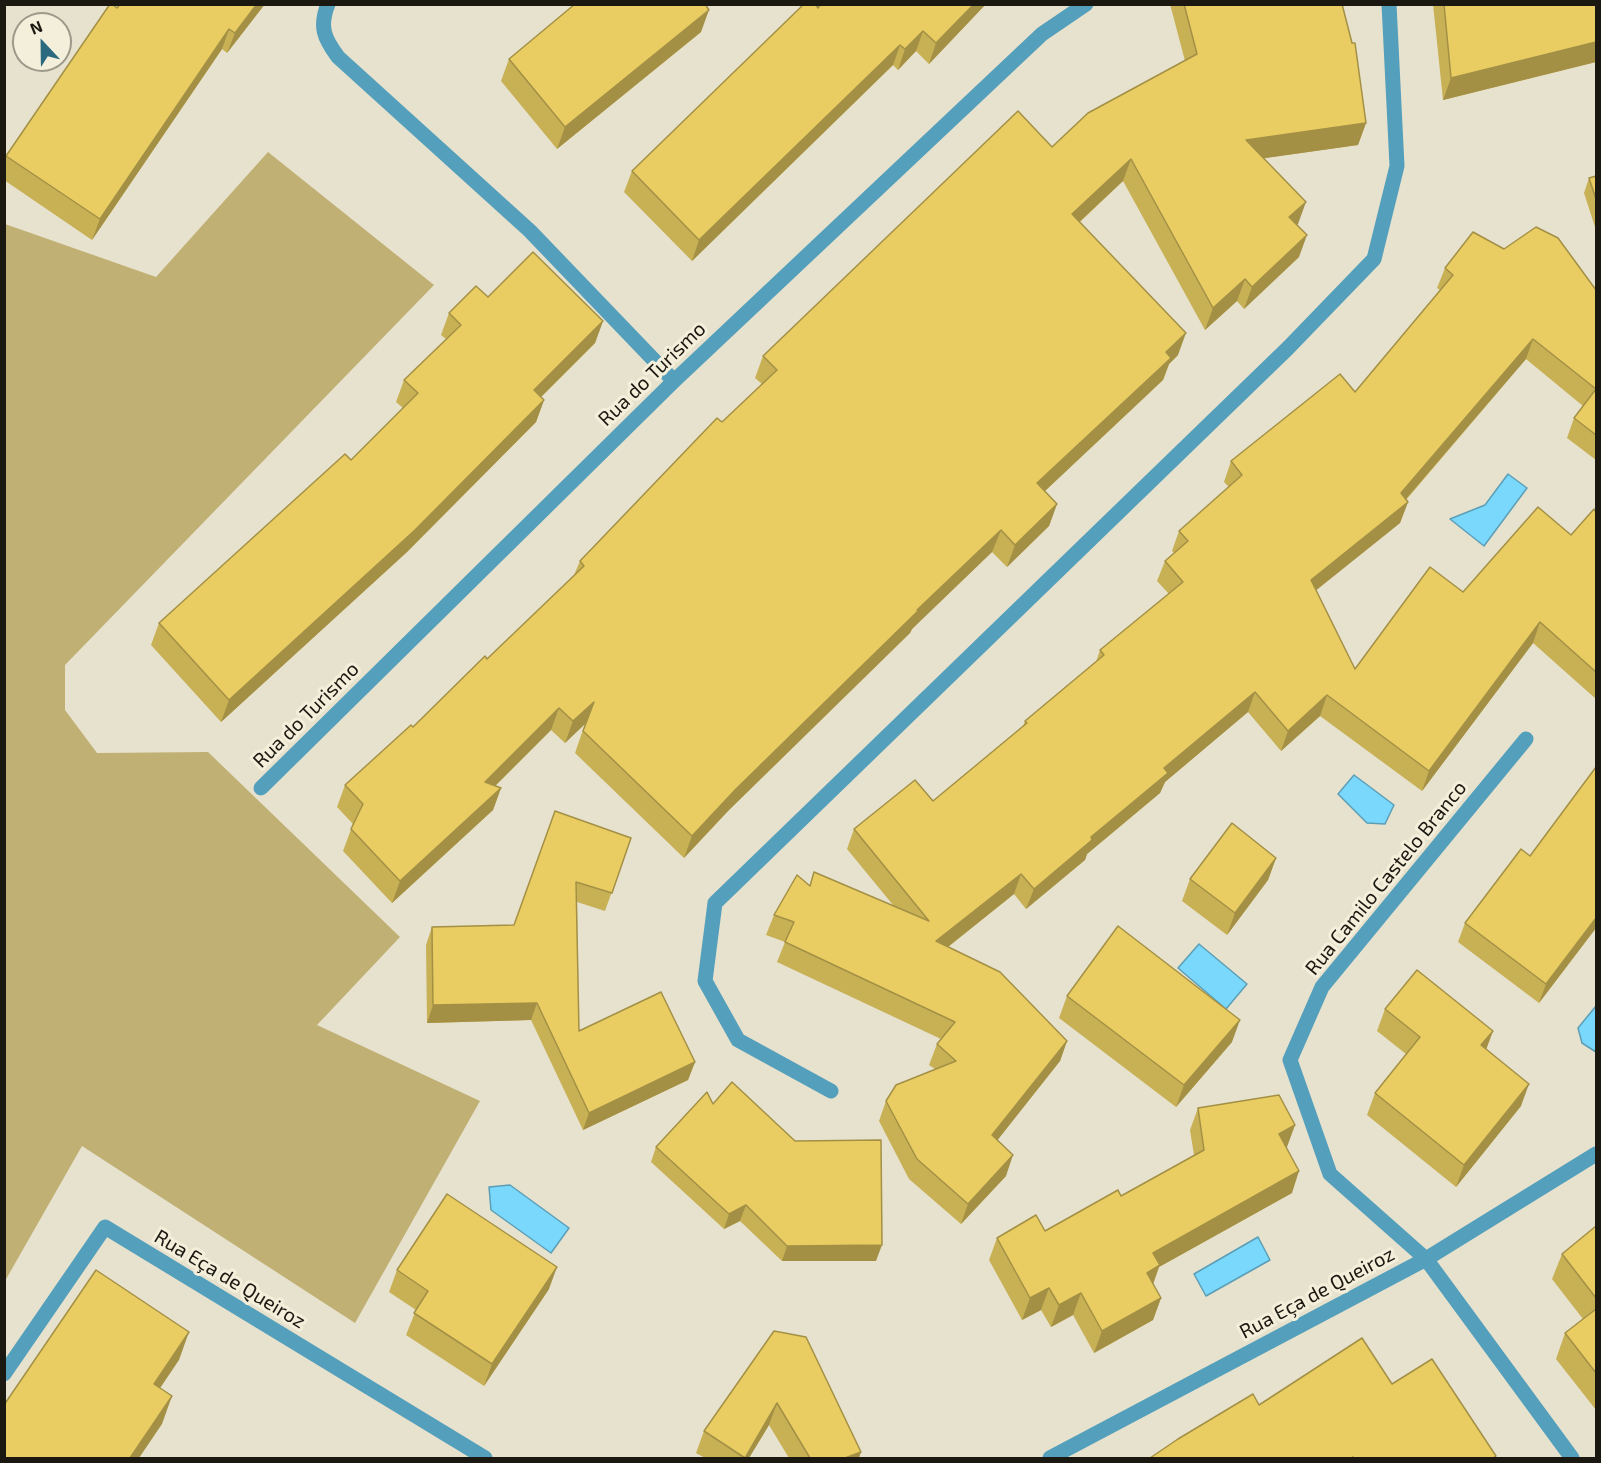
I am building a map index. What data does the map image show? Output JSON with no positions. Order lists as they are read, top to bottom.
{
  "streets": {
    "street": ["Rua do Turismo", "Rua Camilo Castelo Branco", "Rua Eça de Queiroz"]
  },
  "crossings": [
    ["Rua Camilo Castelo Branco", "Rua Eça de Queiroz"]
  ],
  "north": "top"
}
